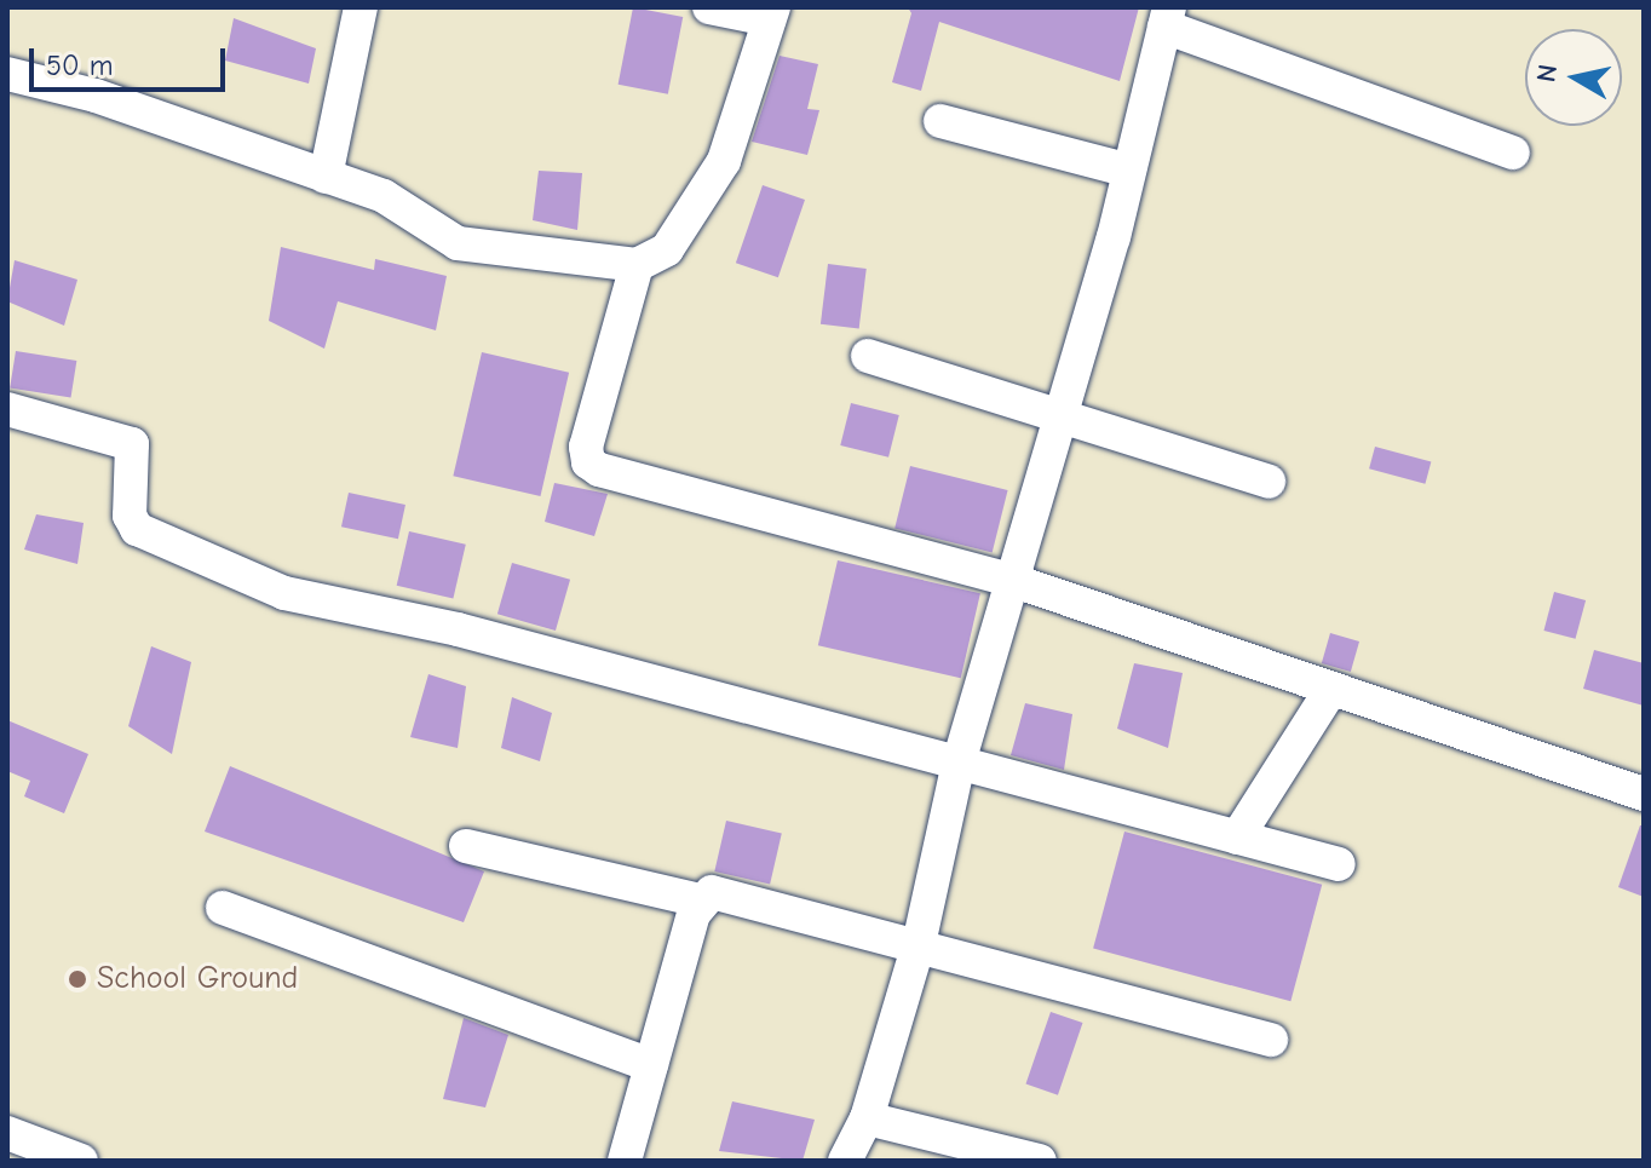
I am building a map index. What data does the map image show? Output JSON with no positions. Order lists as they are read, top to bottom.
{
  "places": ["School Ground"],
  "scale_bar": "50 m",
  "north": "left"
}
